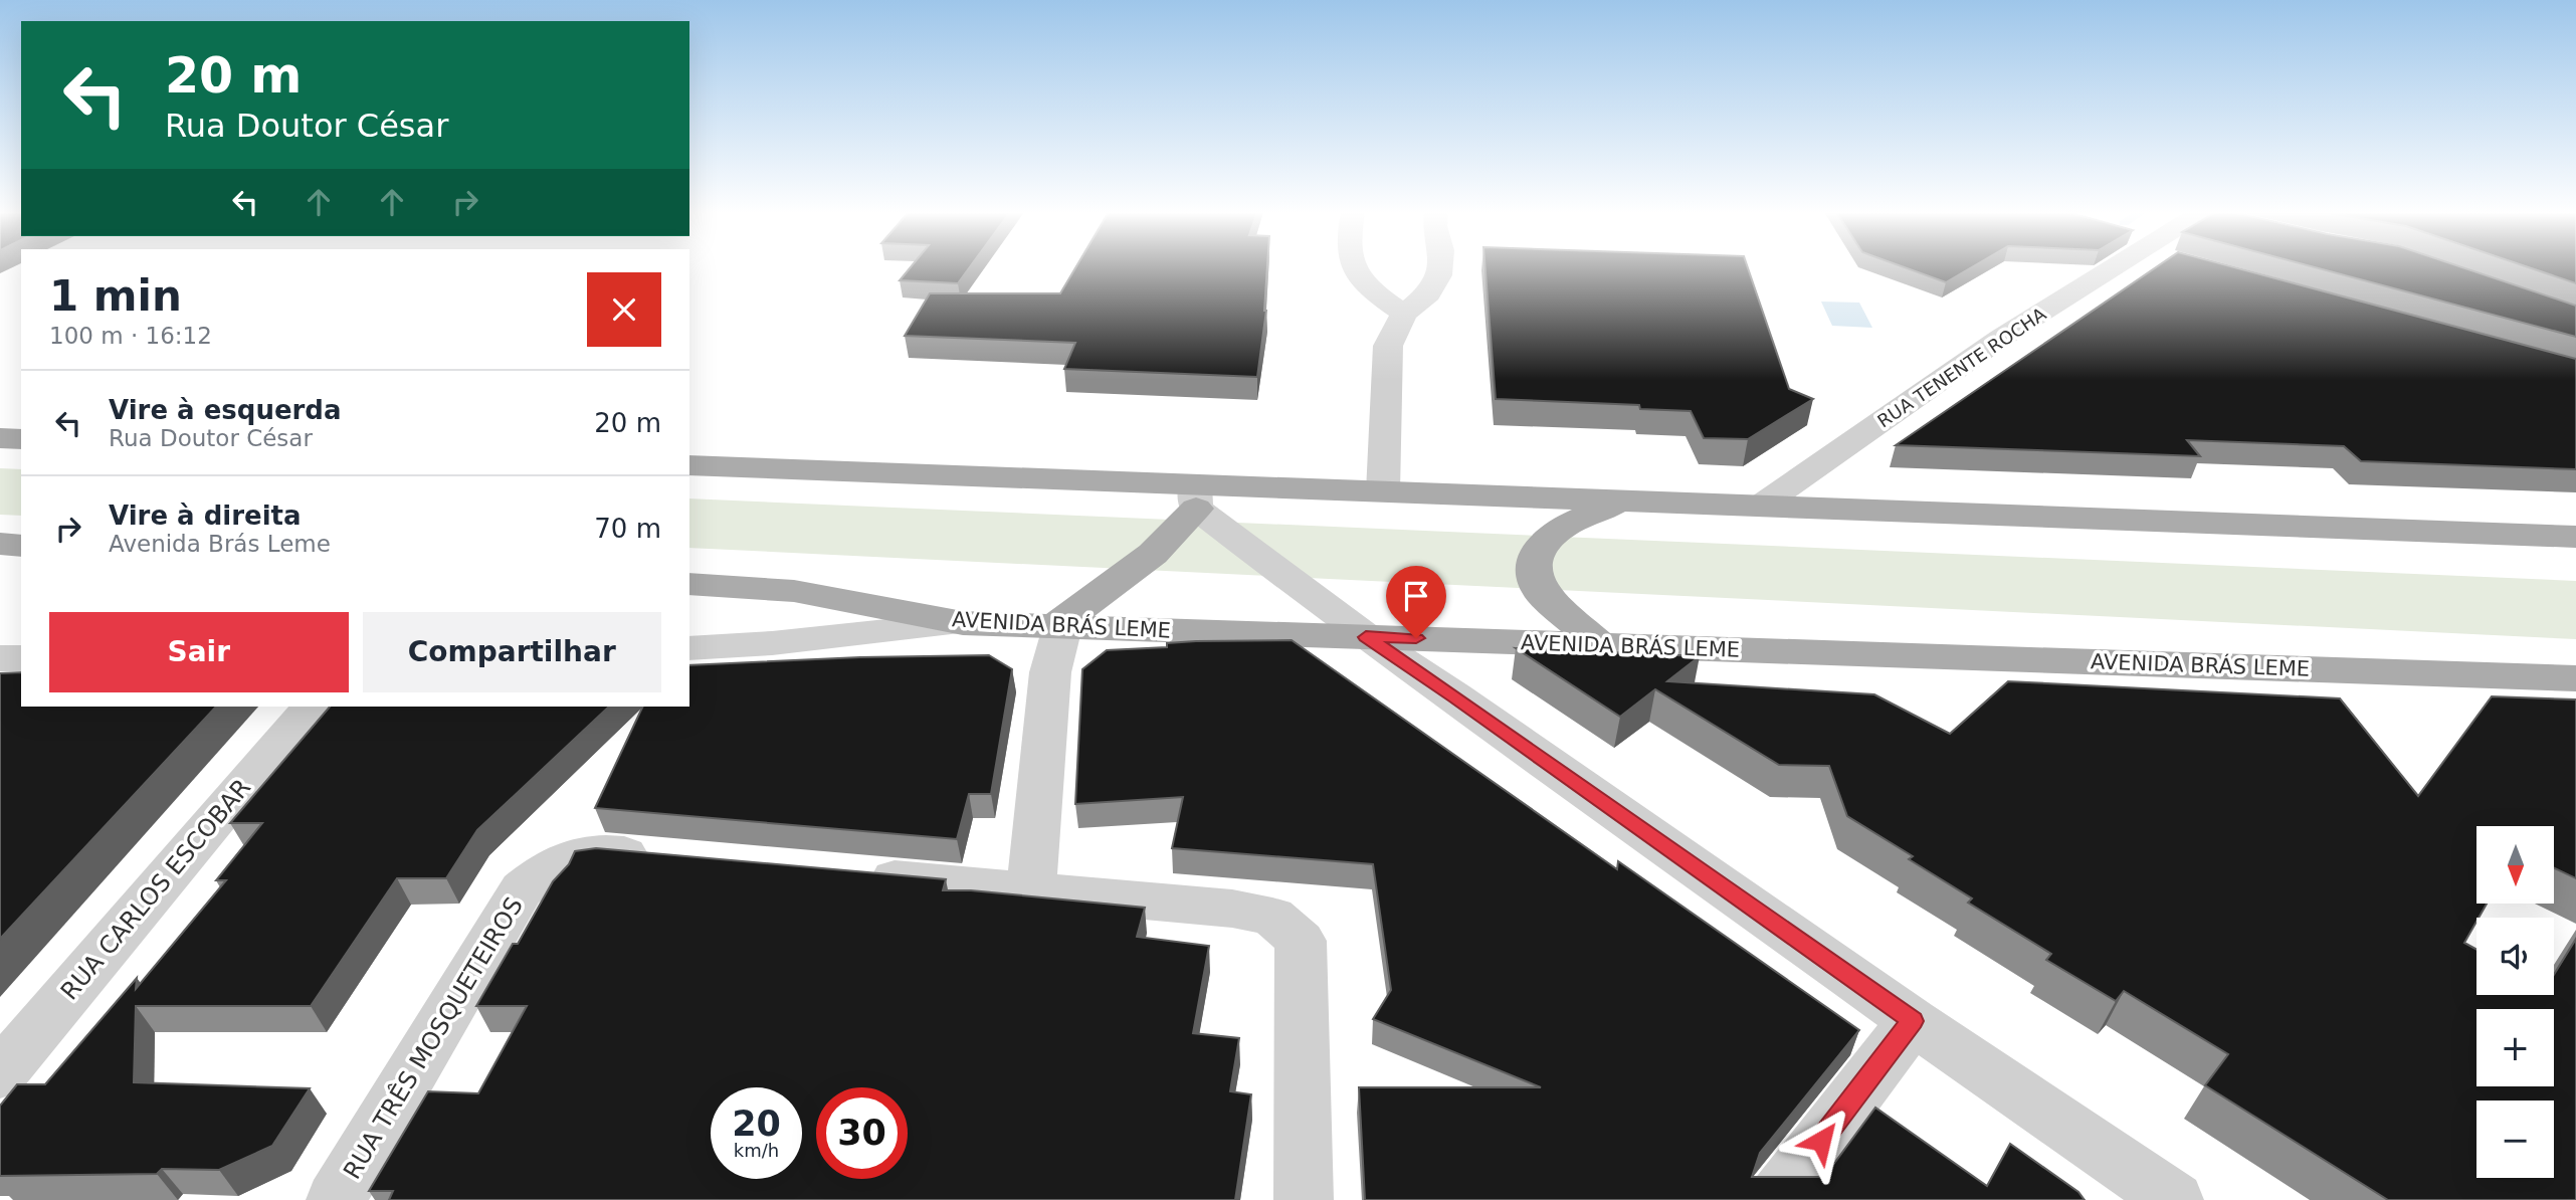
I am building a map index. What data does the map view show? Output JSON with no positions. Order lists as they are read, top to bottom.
{
  "streets": {
    "main road": ["AVENIDA BRÁS LEME"],
    "street": ["RUA TENENTE ROCHA", "RUA CARLOS ESCOBAR", "RUA TRÊS MOSQUETEIROS"]
  },
  "north": "bottom",
  "page": {
    "turn": ["20 m", "Rua Doutor César"],
    "heading": ["1 min", "100 m · 16:12"],
    "list": [
      {
        "name": "Vire à esquerda",
        "note": "Rua Doutor César",
        "value": "20 m"
      },
      {
        "name": "Vire à direita",
        "note": "Avenida Brás Leme",
        "value": "70 m"
      }
    ],
    "buttons": ["Sair", "Compartilhar"],
    "map_buttons": ["+", "−"],
    "speed": "20 km/h",
    "limit": "30"
  }
}
